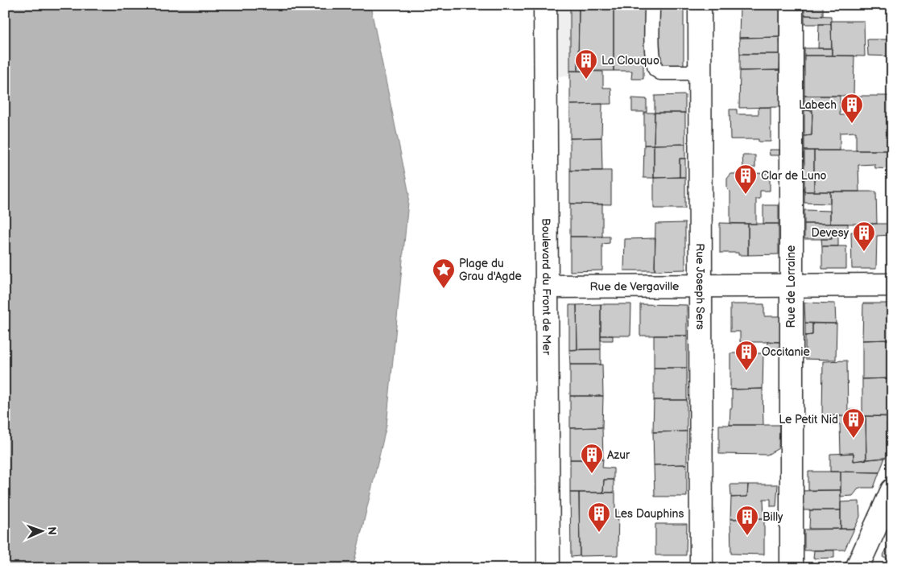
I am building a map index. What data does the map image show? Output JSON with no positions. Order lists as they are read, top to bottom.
{
  "streets": {
    "street": [
      "Boulevard du Front de Mer",
      "Rue de Vergaville",
      "Rue Joseph Sers",
      "Rue de Lorraine"
    ]
  },
  "crossings": [
    ["Boulevard du Front de Mer", "Rue de Vergaville"],
    ["Rue de Vergaville", "Rue Joseph Sers"],
    ["Rue de Vergaville", "Rue de Lorraine"]
  ],
  "places": {
    "building": [
      "La Clouquo",
      "Labech",
      "Clar de Luno",
      "Devesy",
      "Occitanie",
      "Le Petit Nid",
      "Azur",
      "Les Dauphins",
      "Billy"
    ],
    "place": ["Plage du Grau d'Agde"]
  },
  "north": "right"
}
